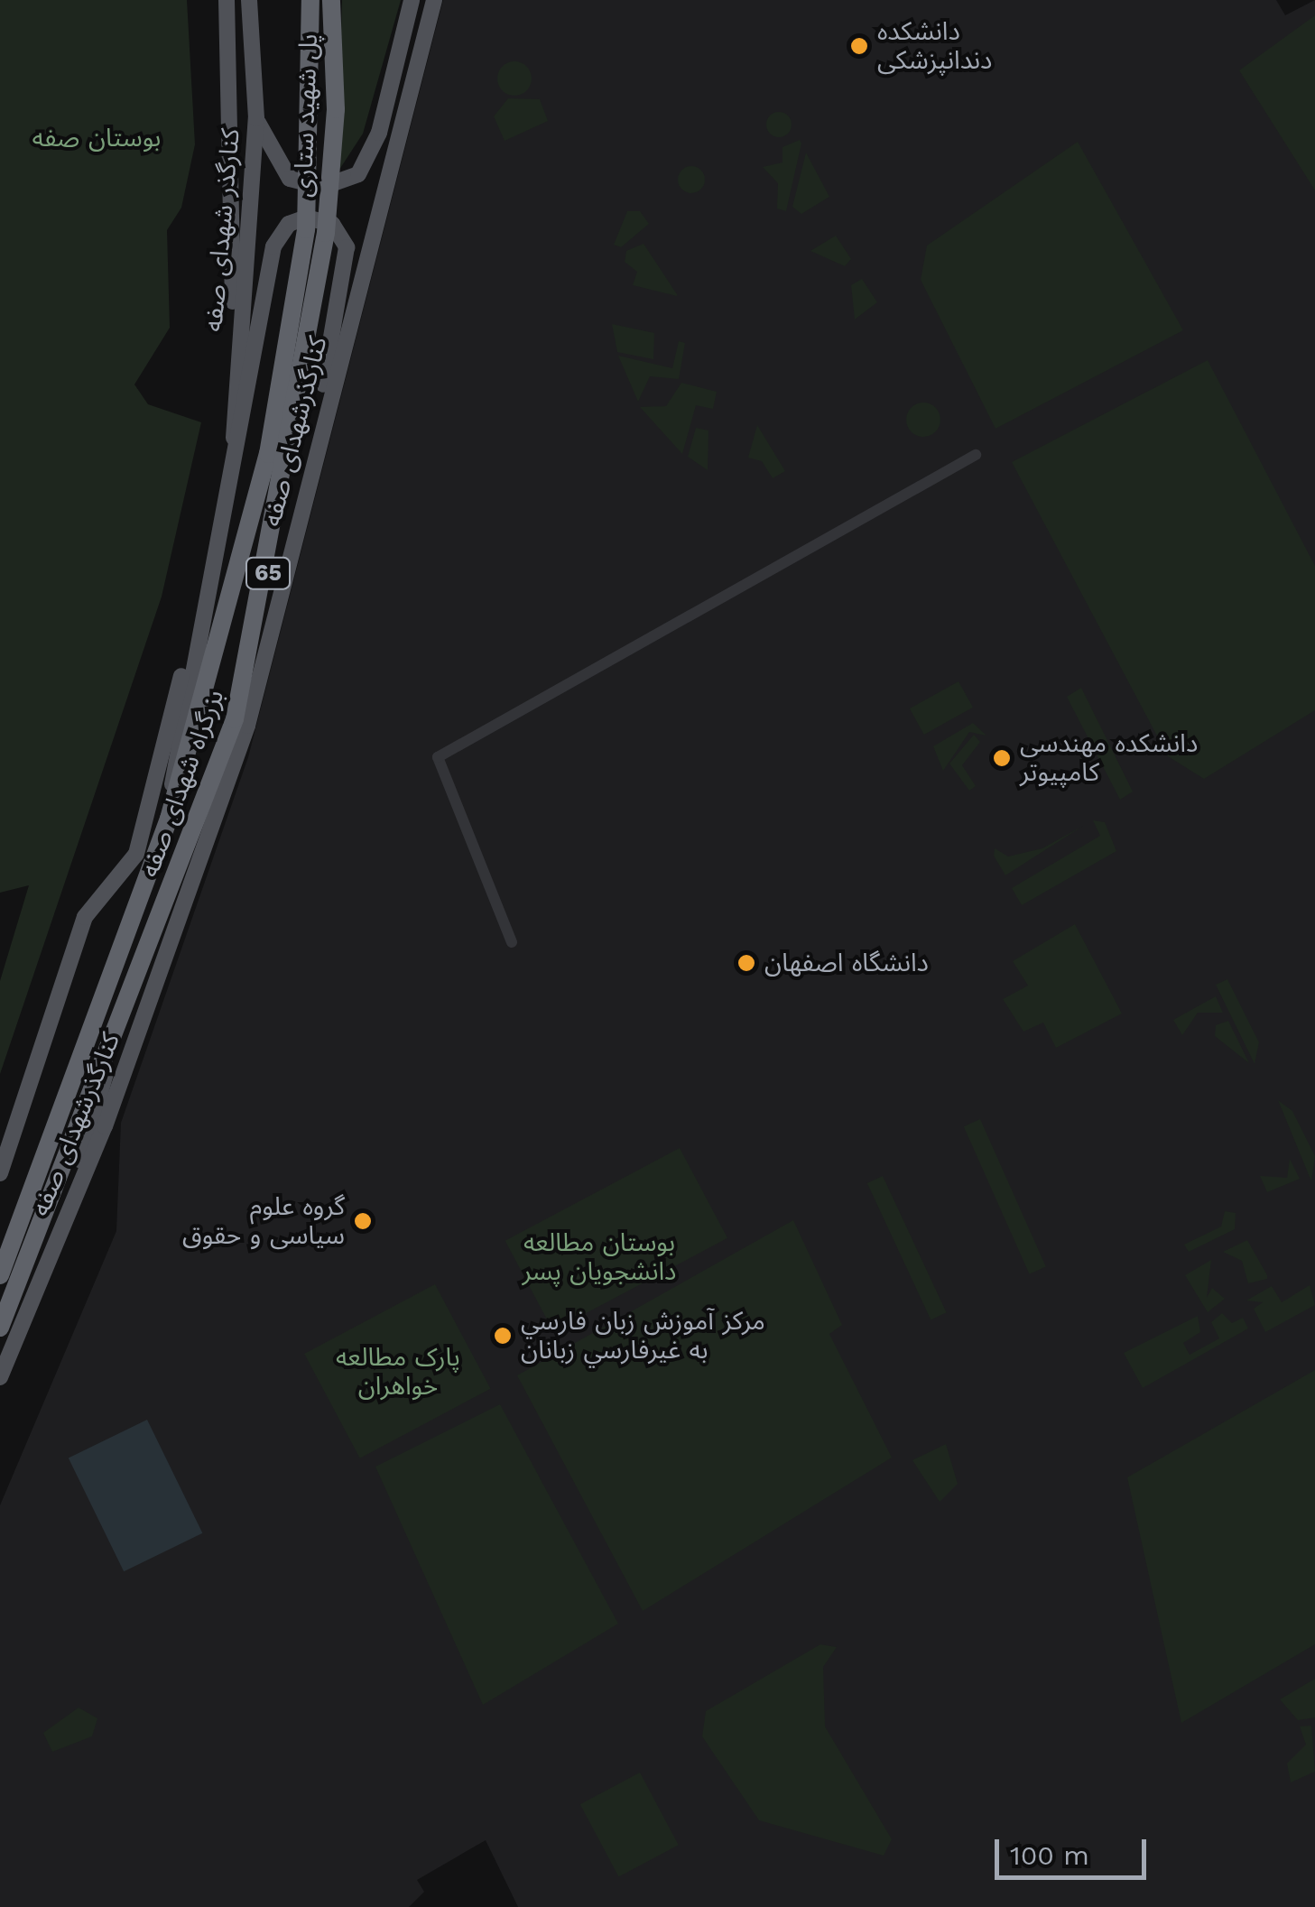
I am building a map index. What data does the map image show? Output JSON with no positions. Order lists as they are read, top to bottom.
{
  "streets": {
    "highway": ["پل شهید ستاری", "65", "بزرگراه شهدای صفه"],
    "main road": ["کنارگذر شهدای صفه", "کنارگذرشهدای صفه"]
  },
  "crossings": [
    ["پل شهید ستاری", "بزرگراه شهدای صفه"]
  ],
  "parks": ["بوستان صفه", "بوستان مطالعه دانشجویان پسر", "پارک مطالعه خواهران"],
  "places": [
    "دانشکده دندانپزشکی",
    "دانشکده مهندسی کامپیوتر",
    "دانشگاه اصفهان",
    "گروه علوم سیاسی و حقوق",
    "مرکز آموزش زبان فارسي به غيرفارسي زبانان"
  ],
  "scale_bar": "100 m"
}
